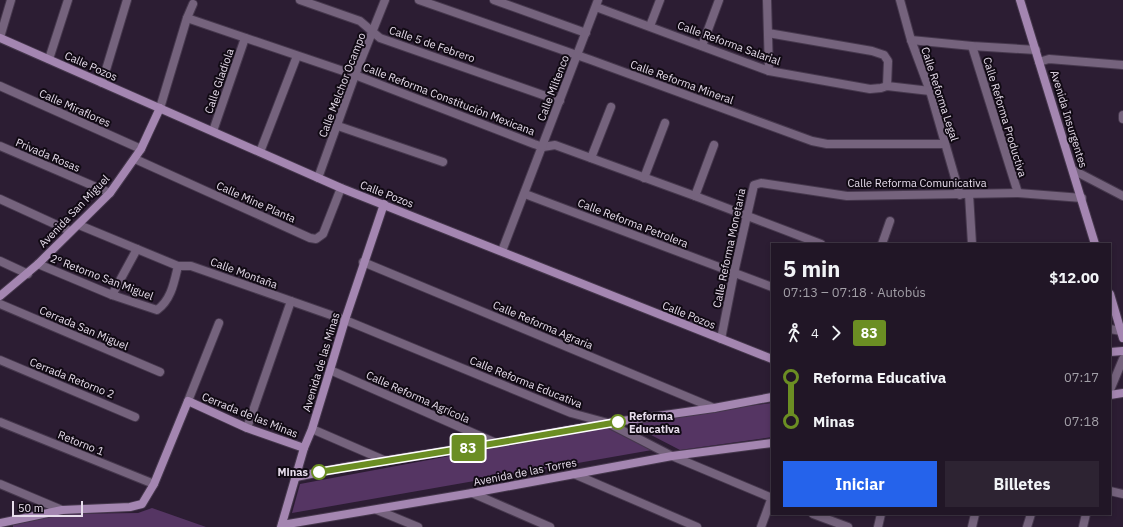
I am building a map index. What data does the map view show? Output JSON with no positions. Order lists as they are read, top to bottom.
{
  "streets": {
    "street": [
      "Calle Reforma Salarial",
      "Calle 5 de Febrero",
      "Calle Pozos",
      "Calle Gladiola",
      "Calle Reforma Mineral",
      "Calle Melchor Ocampo",
      "Calle Miltenco",
      "Calle Reforma Legal",
      "Calle Reforma Constitución Mexicana",
      "Calle Miraflores",
      "Calle Reforma Productiva",
      "Avenida Insurgentes",
      "Privada Rosas",
      "Calle Reforma Comunicativa",
      "Calle Mine Planta",
      "Avenida San Miguel",
      "Calle Reforma Petrolera",
      "Calle Reforma Monetaria",
      "Calle Montaña",
      "2º Retorno San Miguel",
      "Calle Reforma Agraria",
      "Cerrada San Miguel",
      "Avenida de las Minas",
      "Cerrada Retorno 2",
      "Calle Reforma Educativa",
      "Calle Reforma Agrícola",
      "Cerrada de las Minas",
      "Retorno 1",
      "Avenida de las Torres"
    ]
  },
  "crossings": [
    ["Calle Reforma Salarial", "Calle Miltenco"],
    ["Calle Reforma Salarial", "Calle Reforma Legal"],
    ["Calle 5 de Febrero", "Calle Melchor Ocampo"],
    ["Calle 5 de Febrero", "Calle Miltenco"],
    ["Calle Pozos", "Calle Gladiola"],
    ["Calle Pozos", "Calle Melchor Ocampo"],
    ["Calle Pozos", "Calle Miltenco"],
    ["Calle Pozos", "Calle Mine Planta"],
    ["Calle Pozos", "Avenida San Miguel"],
    ["Calle Pozos", "Calle Reforma Monetaria"],
    ["Calle Pozos", "Avenida de las Minas"],
    ["Calle Gladiola", "Calle Reforma Constitución Mexicana"],
    ["Calle Reforma Mineral", "Calle Miltenco"],
    ["Calle Reforma Mineral", "Calle Reforma Legal"],
    ["Calle Melchor Ocampo", "Calle Reforma Constitución Mexicana"],
    ["Calle Miltenco", "Calle Reforma Constitución Mexicana"],
    ["Calle Miltenco", "Calle Reforma Petrolera"],
    ["Calle Reforma Legal", "Calle Reforma Comunicativa"],
    ["Calle Reforma Constitución Mexicana", "Calle Reforma Monetaria"],
    ["Calle Miraflores", "Avenida San Miguel"],
    ["Calle Reforma Productiva", "Calle Reforma Comunicativa"],
    ["Avenida Insurgentes", "Calle Reforma Comunicativa"],
    ["Privada Rosas", "Avenida San Miguel"],
    ["Calle Reforma Comunicativa", "Calle Reforma Monetaria"],
    ["Calle Mine Planta", "Avenida San Miguel"],
    ["Avenida San Miguel", "2º Retorno San Miguel"],
    ["Calle Reforma Petrolera", "Calle Reforma Monetaria"],
    ["Calle Montaña", "2º Retorno San Miguel"],
    ["Calle Montaña", "Calle Reforma Educativa"],
    ["Calle Reforma Agraria", "Avenida de las Minas"],
    ["Avenida de las Minas", "Calle Reforma Educativa"],
    ["Avenida de las Minas", "Calle Reforma Agrícola"],
    ["Avenida de las Minas", "Cerrada de las Minas"],
    ["Avenida de las Minas", "Avenida de las Torres"],
    ["Calle Reforma Educativa", "Avenida de las Torres"]
  ],
  "places": ["Reforma Educativa", "Minas"],
  "lines": ["bus line 83"],
  "scale_bar": "50 m",
  "page": {
    "on_map": "83",
    "heading": ["5 min", "07:13 – 07:18 · Autobús", "$12.00"],
    "legs": ["4", "83"],
    "list": [
      {
        "name": "Reforma Educativa",
        "value": "07:17"
      },
      {
        "name": "Minas",
        "value": "07:18"
      }
    ],
    "buttons": ["Iniciar", "Billetes"],
    "scale": "50 m"
  }
}
